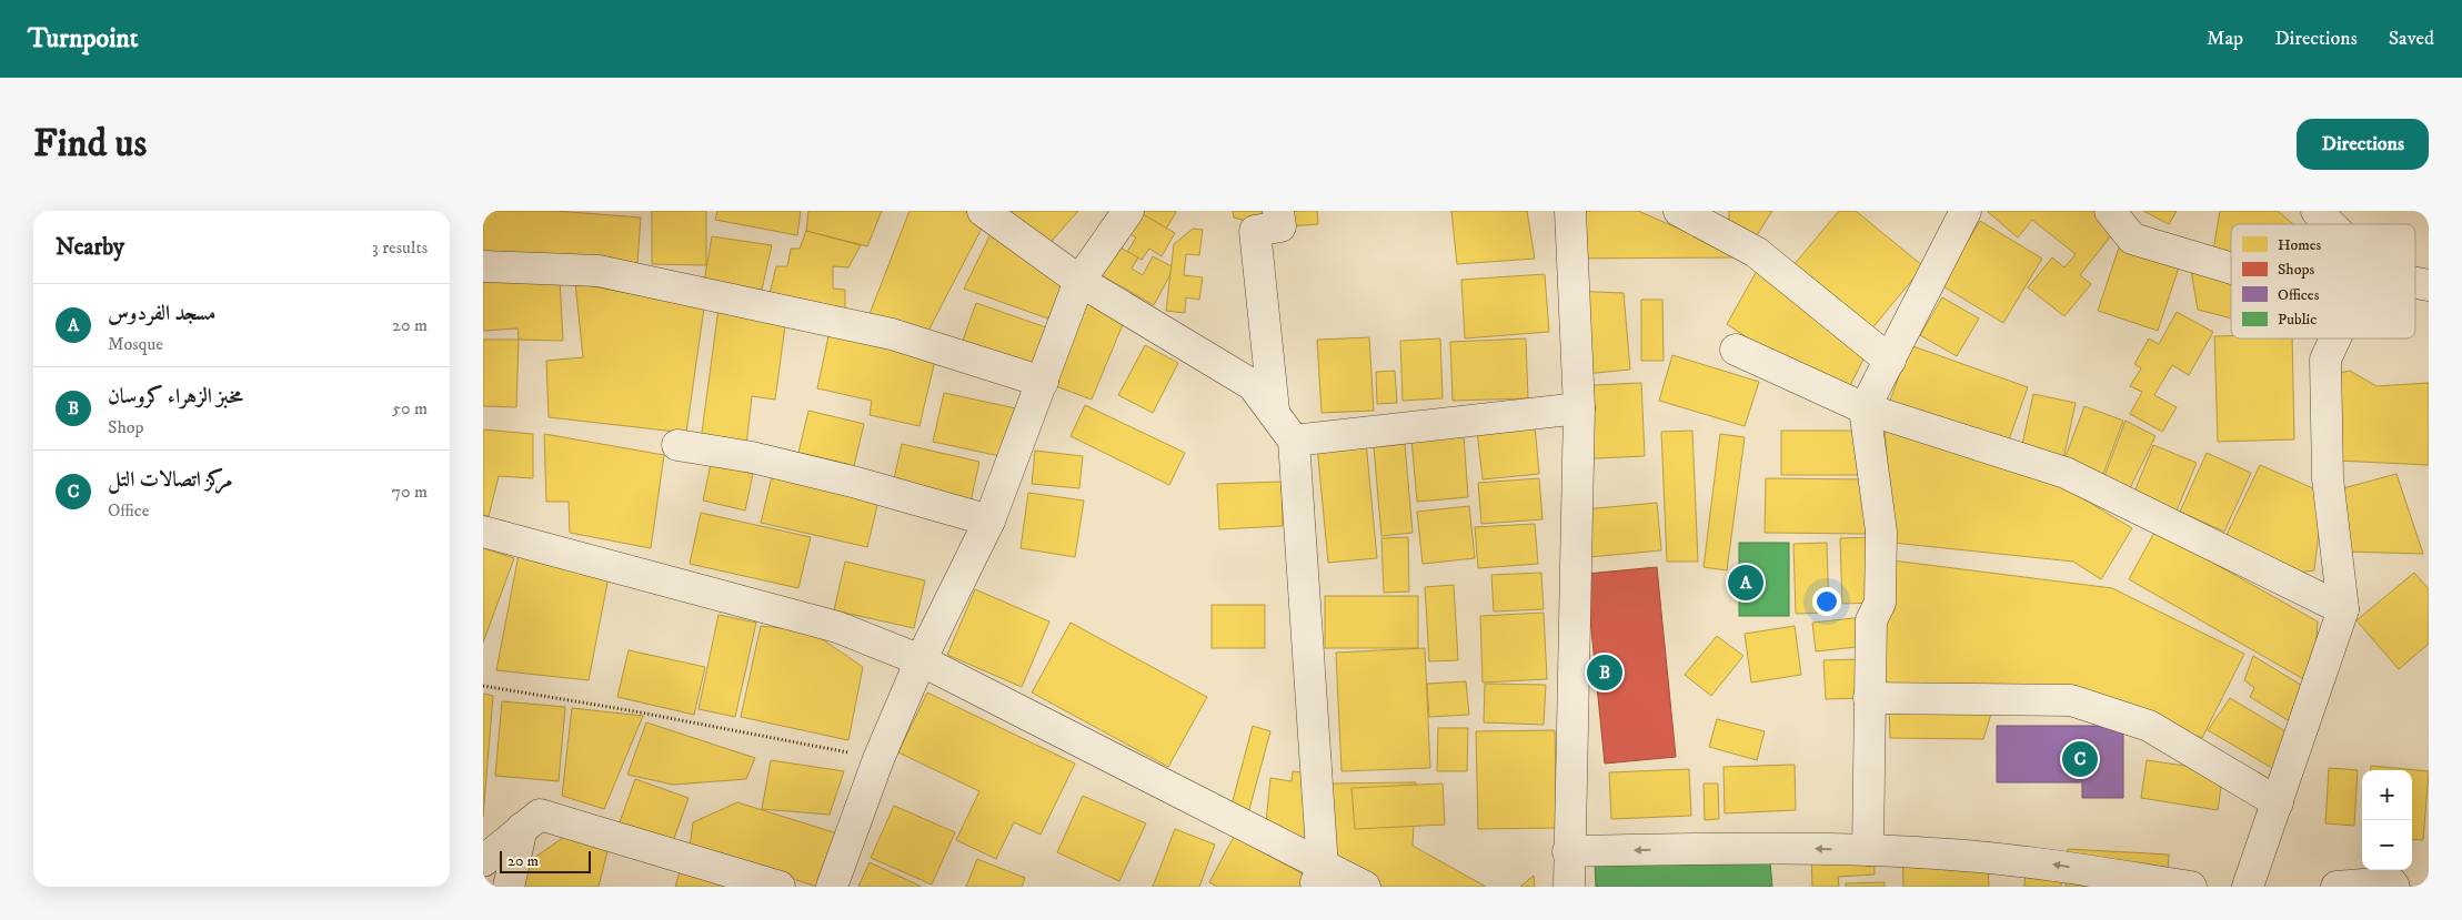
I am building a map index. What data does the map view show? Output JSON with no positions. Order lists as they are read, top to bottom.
{
  "legend": [
    "Homes",
    "Shops",
    "Offices",
    "Public"
  ],
  "scale_bar": "20 m",
  "page": {
    "header": "Turnpoint",
    "nav": ["Map", "Directions", "Saved"],
    "buttons": "Directions",
    "title": "Find us",
    "heading": ["Nearby", "3 results"],
    "list": [
      {
        "mark": "A",
        "name": "مسجد الفردوس",
        "note": "Mosque",
        "value": "20 m"
      },
      {
        "mark": "B",
        "name": "مخبز الزهراء كروسان",
        "note": "Shop",
        "value": "50 m"
      },
      {
        "mark": "C",
        "name": "مركز اتصالات التل",
        "note": "Office",
        "value": "70 m"
      }
    ],
    "pins": ["A", "B", "C"],
    "map_buttons": ["+", "−"],
    "scale": "20 m"
  }
}
